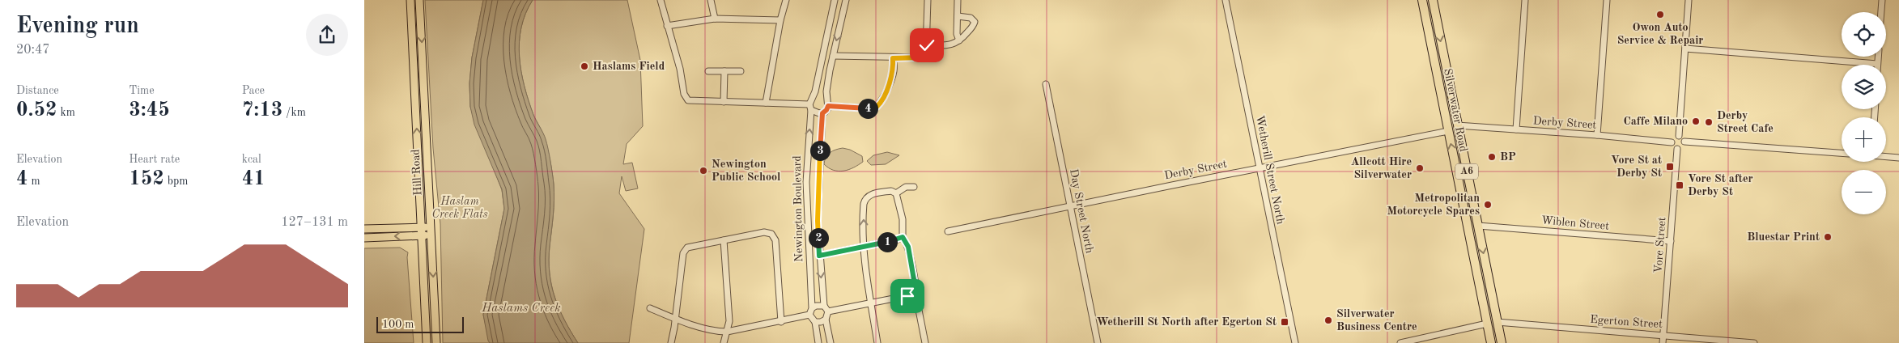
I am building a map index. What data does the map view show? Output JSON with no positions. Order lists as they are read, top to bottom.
{
  "streets": {
    "highway": ["Silverwater Road", "A6"],
    "main road": ["Hill Road"],
    "street": [
      "Derby Street",
      "Wetherill Street North",
      "Newington Boulevard",
      "Day Street North",
      "Wiblen Street",
      "Vore Street",
      "Egerton Street"
    ]
  },
  "crossings": [
    ["Silverwater Road", "Derby Street"],
    ["Silverwater Road", "Wiblen Street"],
    ["Silverwater Road", "Egerton Street"],
    ["Derby Street", "Wetherill Street North"],
    ["Derby Street", "Day Street North"],
    ["Derby Street", "Vore Street"],
    ["Wiblen Street", "Vore Street"],
    ["Vore Street", "Egerton Street"]
  ],
  "water": ["Haslams Creek"],
  "parks": ["Haslam Creek Flats"],
  "places": {
    "other": [
      "Owon Auto Service & Repair",
      "Haslams Field",
      "Caffe Milano",
      "Derby Street Cafe",
      "BP",
      "Allcott Hire Silverwater",
      "Newington Public School",
      "Metropolitan Motorcycle Spares",
      "Bluestar Print",
      "Silverwater Business Centre"
    ],
    "transit": ["Vore St at Derby St", "Vore St after Derby St", "Wetherill St North after Egerton St"]
  },
  "scale_bar": "100 m",
  "page": {
    "heading": ["Evening run", "20:47"],
    "map_buttons": ["+", "−"],
    "stats": [
      ["Distance", "0.52 km"],
      ["Time", "3:45"],
      ["Pace", "7:13 /km"],
      ["Elevation", "4 m"],
      ["Heart rate", "152 bpm"],
      ["kcal", "41"]
    ],
    "pins": [
      "4",
      "3",
      "2",
      "1"
    ],
    "chart": ["Elevation", "127–131 m"],
    "scale": "100 m"
  }
}
